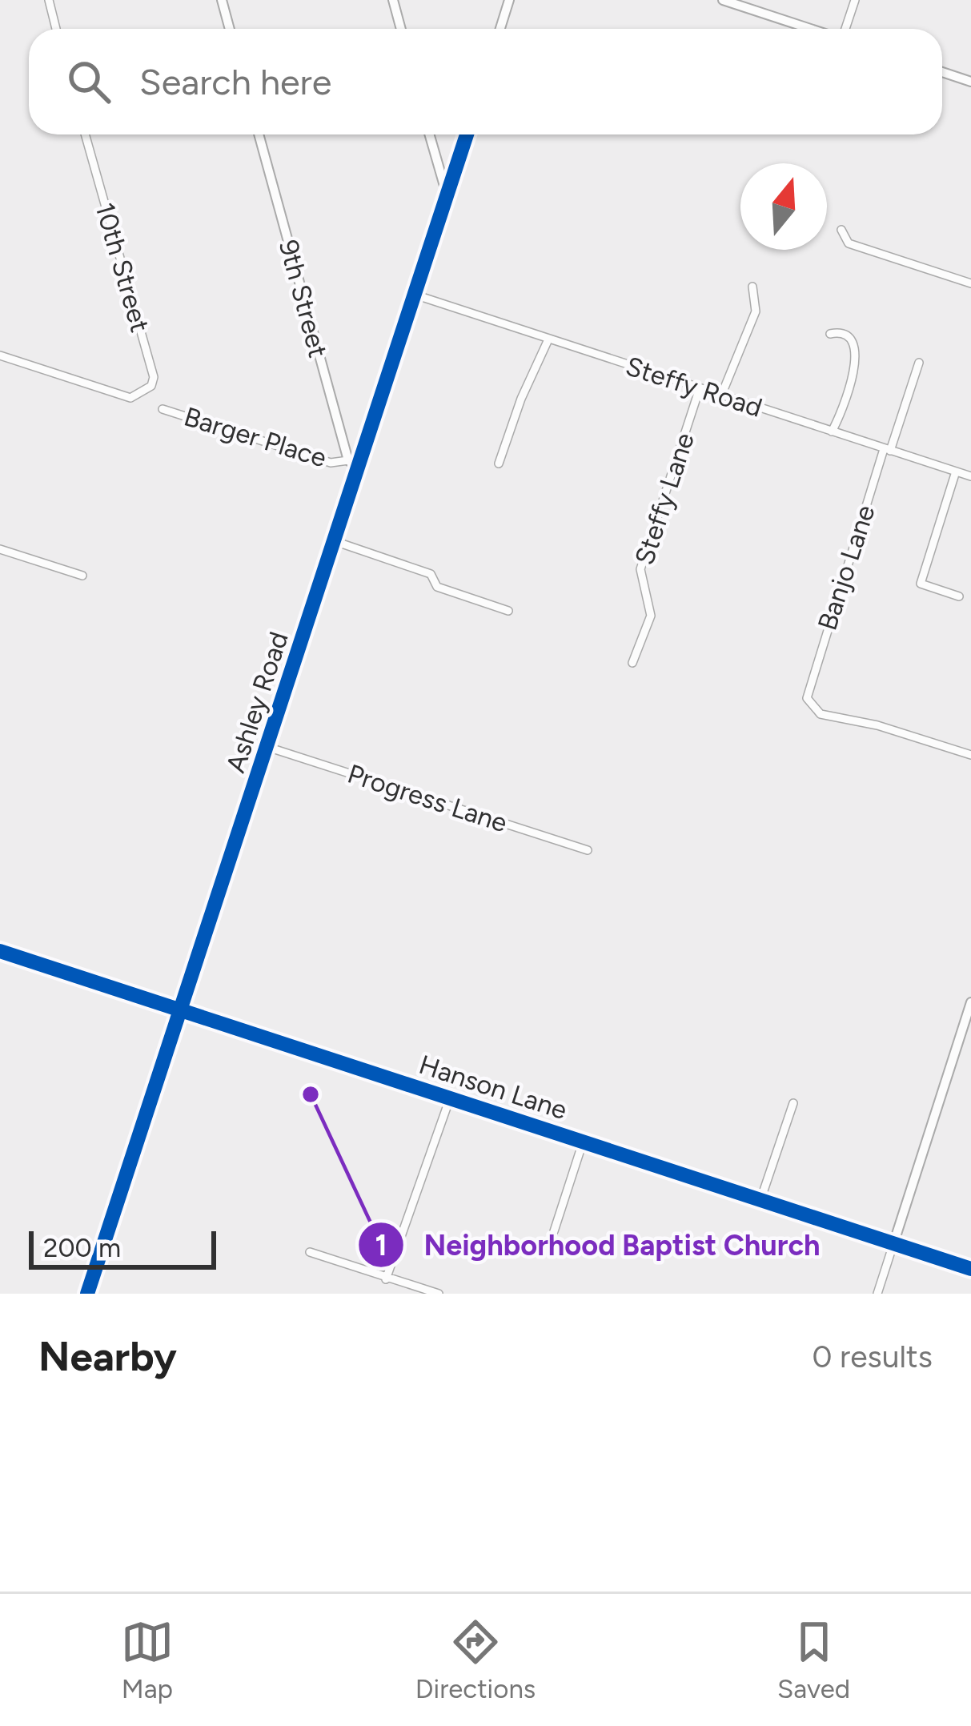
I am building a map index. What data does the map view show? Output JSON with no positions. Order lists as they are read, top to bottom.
{
  "streets": {
    "street": [
      "10th Street",
      "9th Street",
      "Steffy Road",
      "Barger Place",
      "Steffy Lane",
      "Banjo Lane",
      "Ashley Road",
      "Progress Lane",
      "Hanson Lane"
    ]
  },
  "crossings": [
    ["9th Street", "Barger Place"],
    ["Steffy Road", "Steffy Lane"],
    ["Steffy Road", "Banjo Lane"],
    ["Steffy Road", "Ashley Road"],
    ["Ashley Road", "Progress Lane"],
    ["Ashley Road", "Hanson Lane"]
  ],
  "places": ["Neighborhood Baptist Church"],
  "scale_bar": "200 m",
  "north": "top",
  "page": {
    "search": "Search here",
    "scale": "200 m",
    "heading": ["Nearby", "0 results"],
    "nav": ["Map", "Directions", "Saved"]
  }
}
